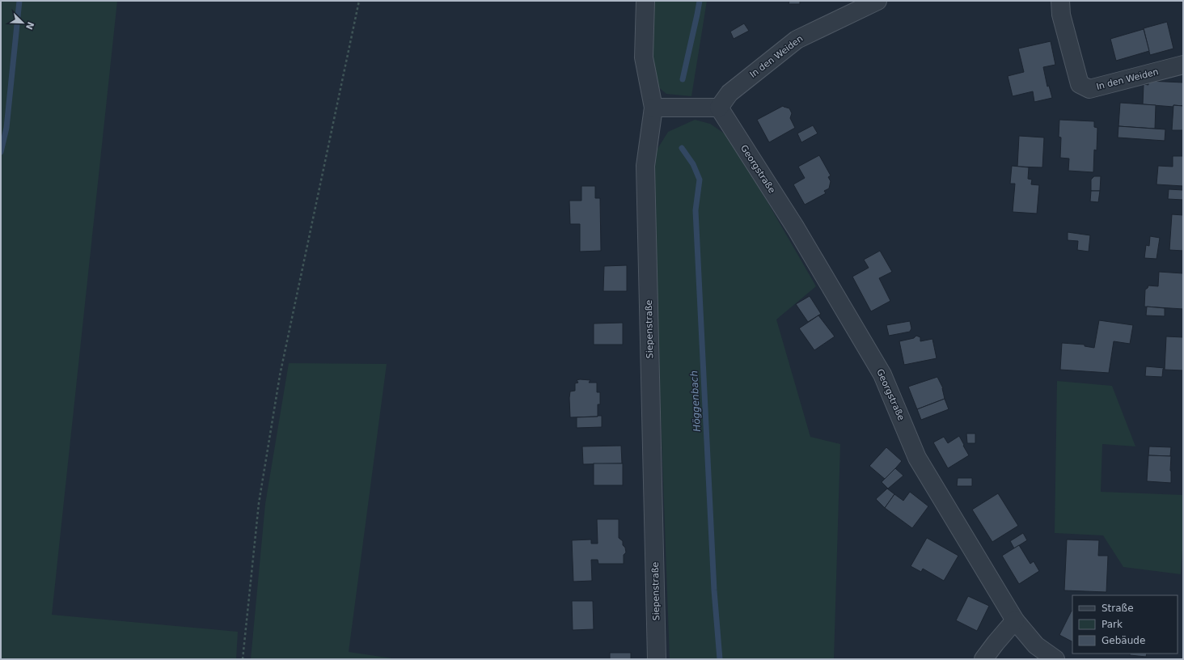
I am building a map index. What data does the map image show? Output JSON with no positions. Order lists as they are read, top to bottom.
{
  "streets": {
    "street": ["In den Weiden", "Georgstraße", "Siepenstraße"]
  },
  "crossings": [
    ["In den Weiden", "Georgstraße"]
  ],
  "water": ["Höggenbach"],
  "legend": ["Straße", "Park", "Gebäude"],
  "north": "bottom right"
}
